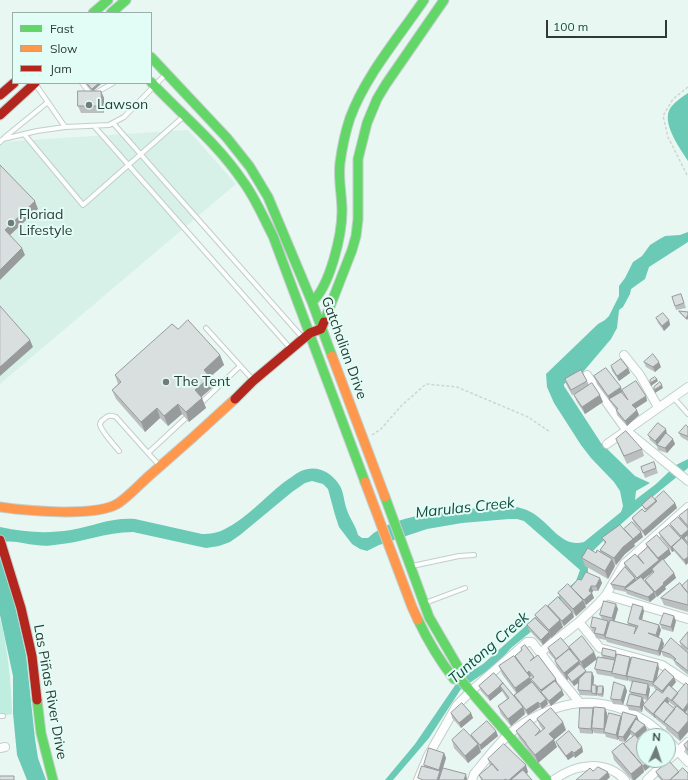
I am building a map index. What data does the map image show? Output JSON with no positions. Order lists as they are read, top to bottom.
{
  "streets": {
    "street": ["Gatchalian Drive", "Las Piñas River Drive"]
  },
  "water": ["Marulas Creek", "Tuntong Creek"],
  "places": ["Lawson", "Floriad Lifestyle", "The Tent"],
  "legend": ["Fast", "Slow", "Jam"],
  "scale_bar": "100 m",
  "north": "top"
}
